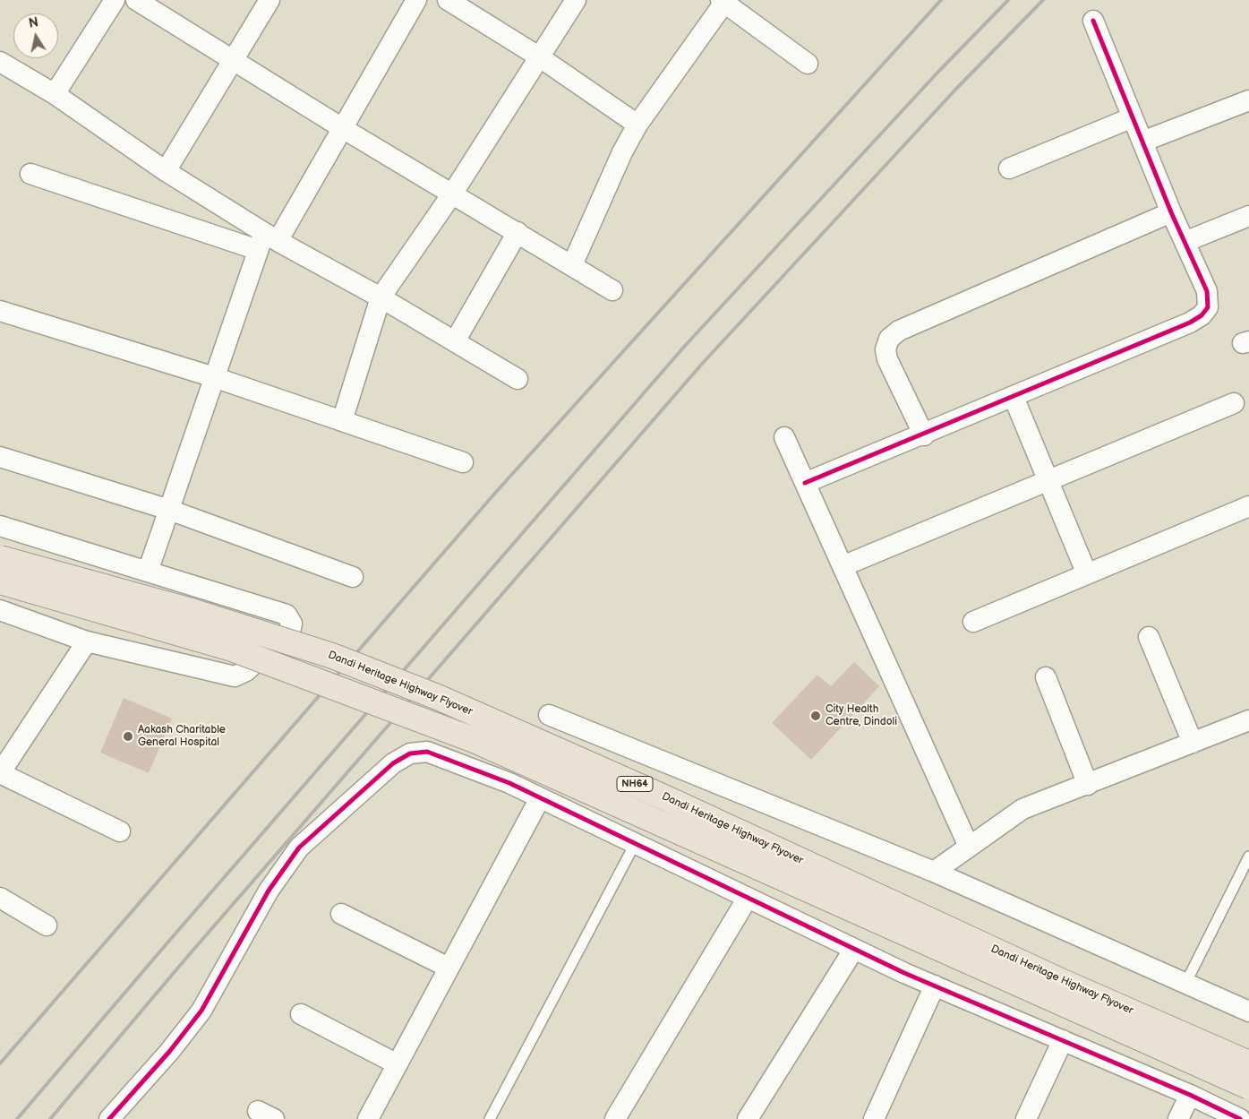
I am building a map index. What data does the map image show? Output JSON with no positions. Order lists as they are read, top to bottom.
{
  "streets": {
    "main road": ["Dandi Heritage Highway Flyover", "NH64"]
  },
  "places": ["City Health Centre, Dindoli", "Aakash Charitable General Hospital"],
  "north": "top"
}
